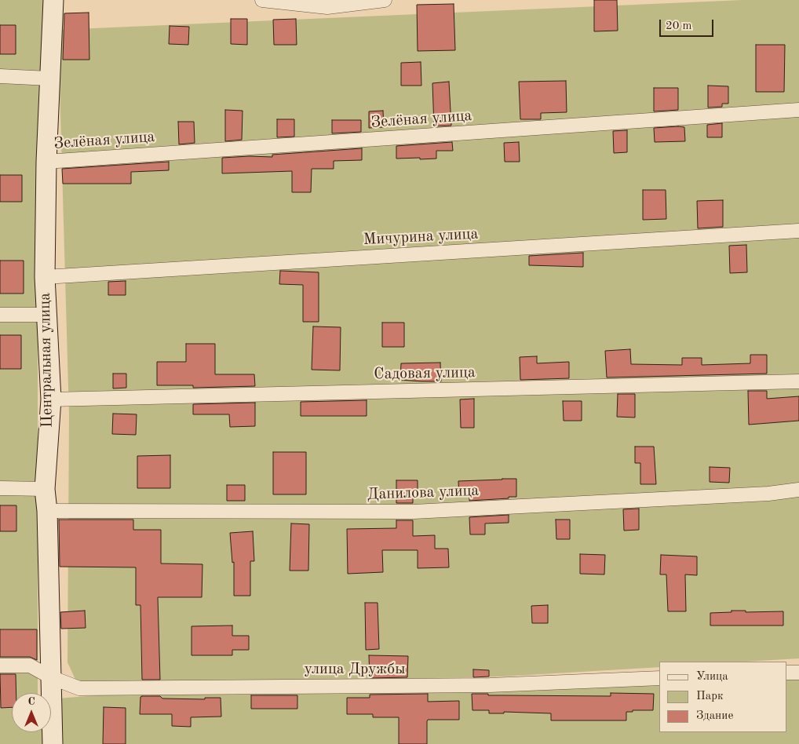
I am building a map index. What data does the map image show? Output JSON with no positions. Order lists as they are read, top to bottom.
{
  "streets": {
    "street": [
      "Зелёная улица",
      "Мичурина улица",
      "Центральная улица",
      "Садовая улица",
      "Данилова улица",
      "улица Дружбы"
    ]
  },
  "crossings": [
    ["Зелёная улица", "Центральная улица"],
    ["Мичурина улица", "Центральная улица"],
    ["Центральная улица", "Садовая улица"],
    ["Центральная улица", "Данилова улица"],
    ["Центральная улица", "улица Дружбы"]
  ],
  "legend": ["Улица", "Парк", "Здание"],
  "scale_bar": "20 m",
  "north": "top"
}
